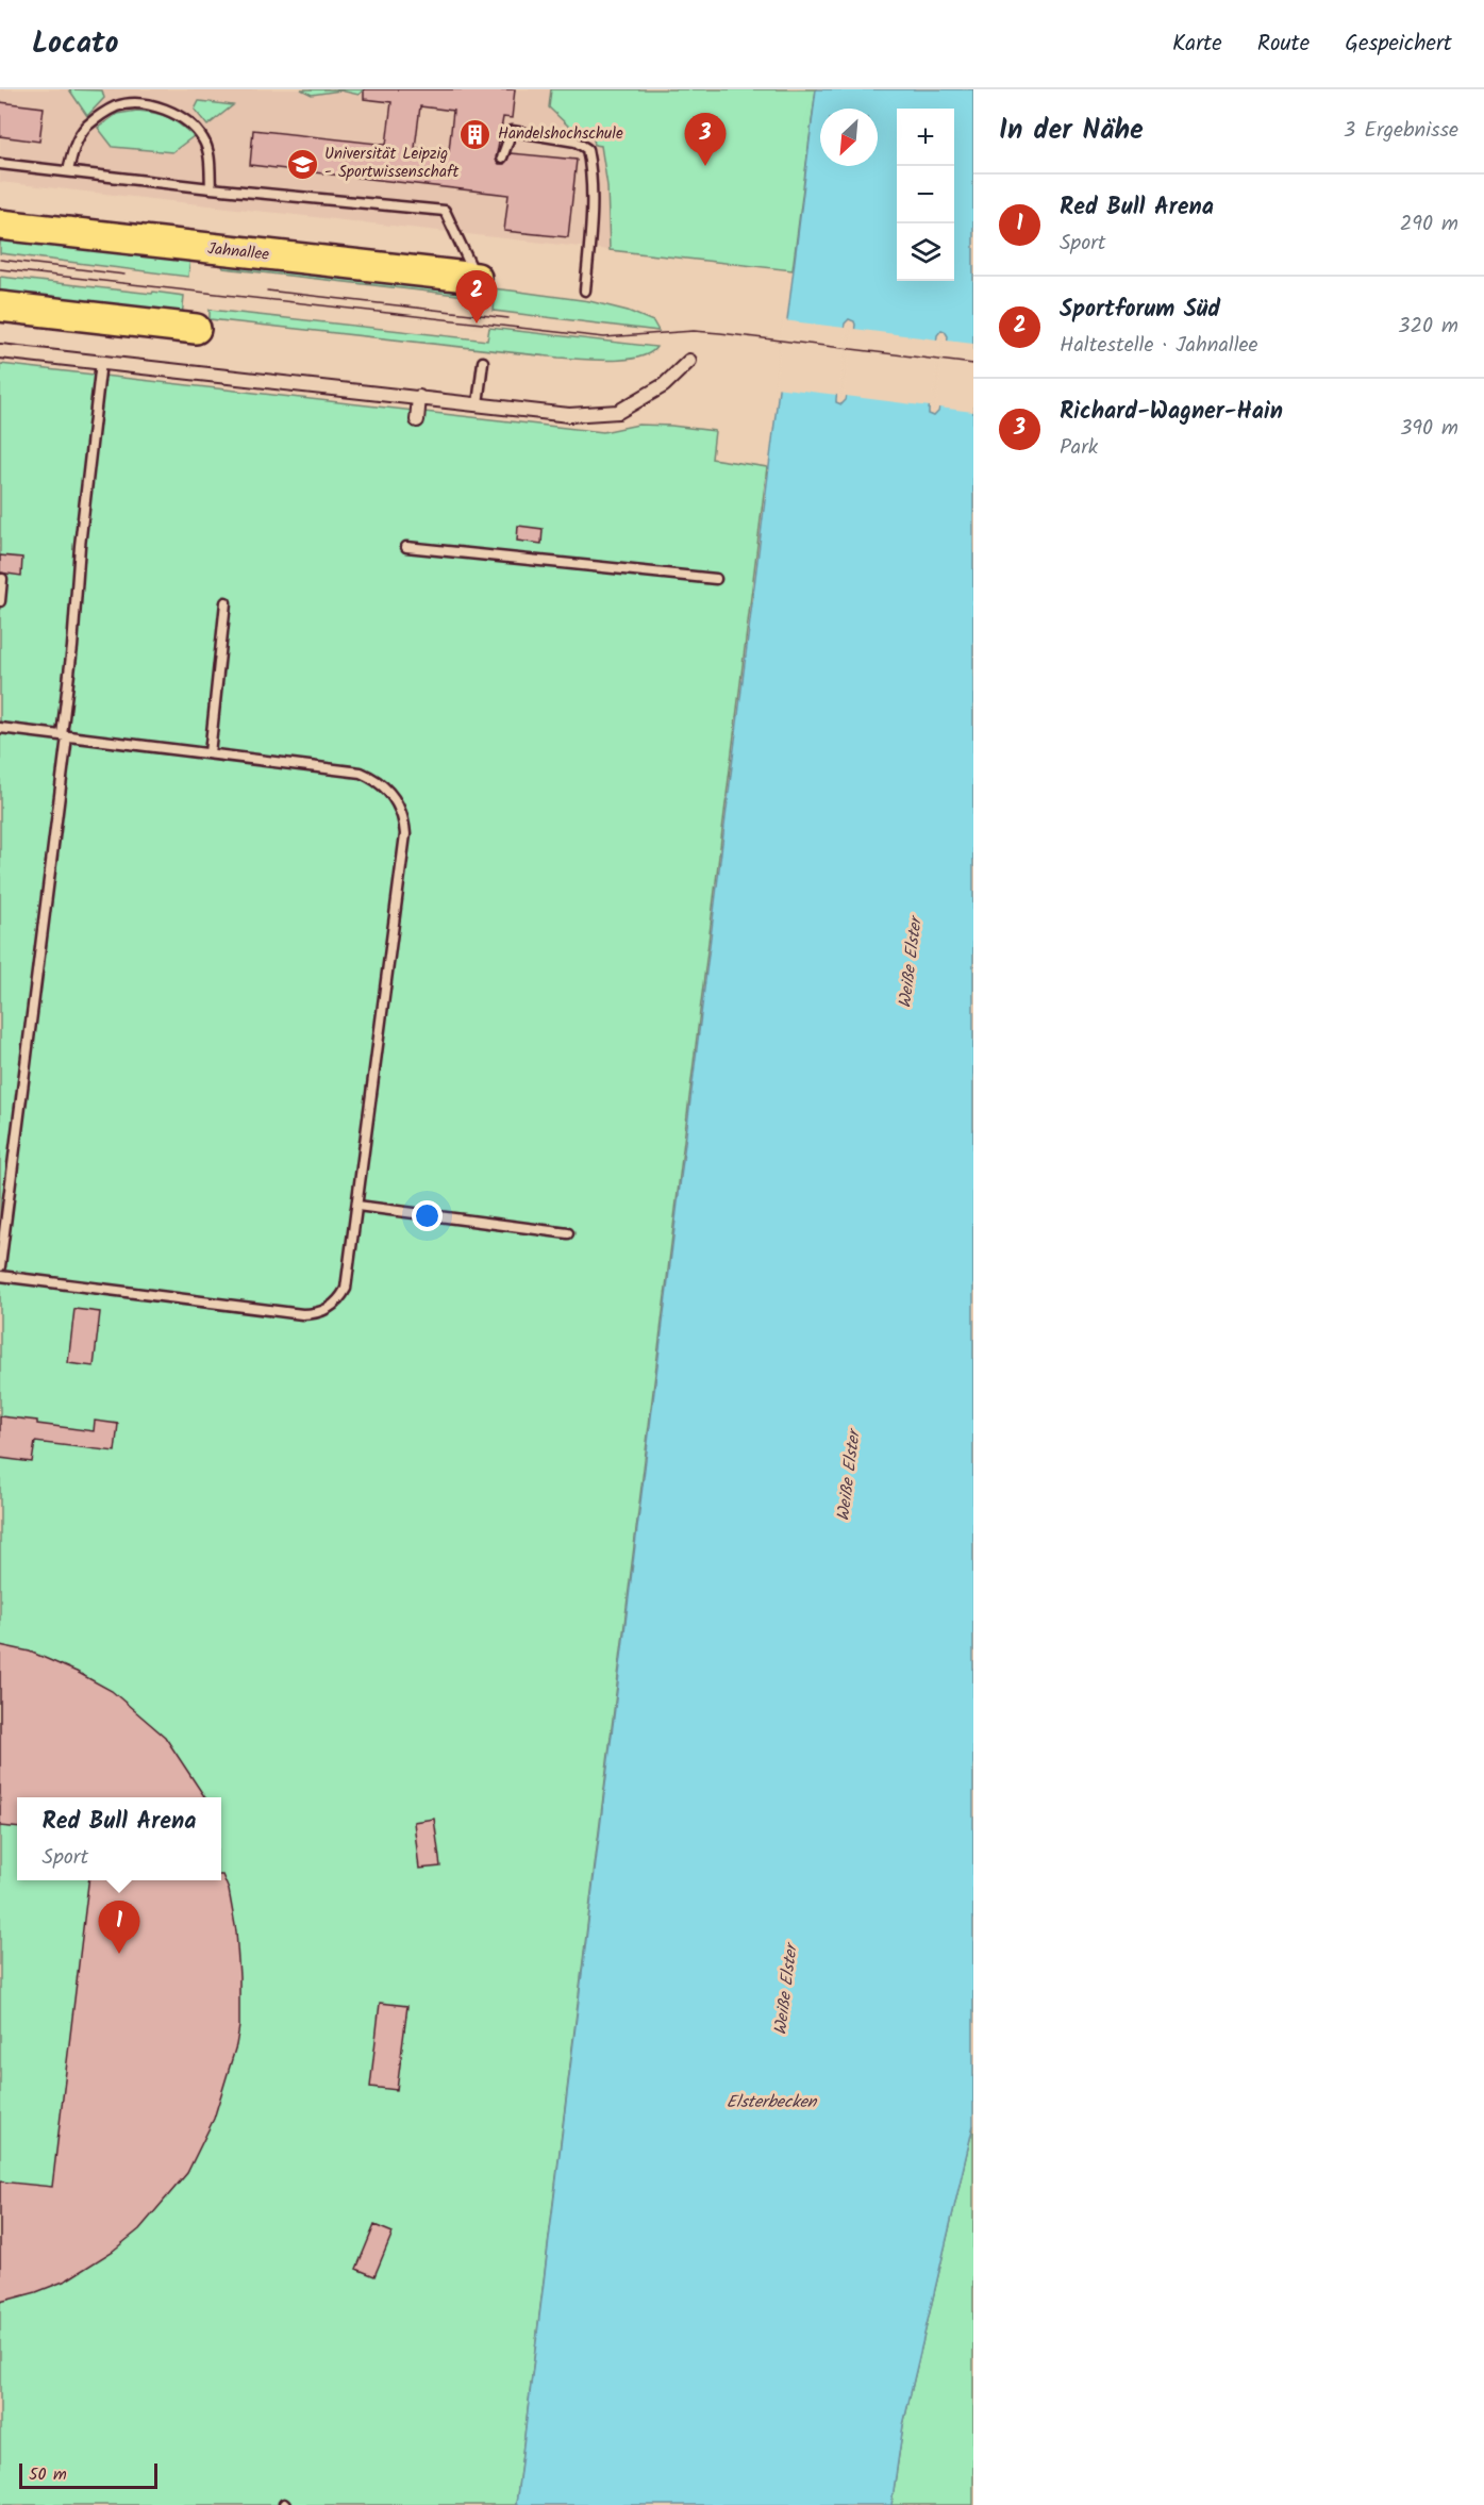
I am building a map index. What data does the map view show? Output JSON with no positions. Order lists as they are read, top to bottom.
{
  "streets": {
    "main road": ["Jahnallee"]
  },
  "water": ["Weiße Elster", "Elsterbecken"],
  "places": {
    "building": ["Handelshochschule"],
    "school or university": ["Universität Leipzig - Sportwissenschaft"]
  },
  "scale_bar": "50 m",
  "north": "bottom left",
  "page": {
    "header": "Locato",
    "nav": ["Karte", "Route", "Gespeichert"],
    "heading": ["In der Nähe", "3 Ergebnisse"],
    "map_buttons": ["+", "−"],
    "pins": ["3", "2", "1"],
    "list": [
      {
        "mark": "1",
        "name": "Red Bull Arena",
        "note": "Sport",
        "value": "290 m"
      },
      {
        "mark": "2",
        "name": "Sportforum Süd",
        "note": "Haltestelle · Jahnallee",
        "value": "320 m"
      },
      {
        "mark": "3",
        "name": "Richard-Wagner-Hain",
        "note": "Park",
        "value": "390 m"
      }
    ],
    "popup": ["Red Bull Arena", "Sport"],
    "scale": "50 m"
  }
}
